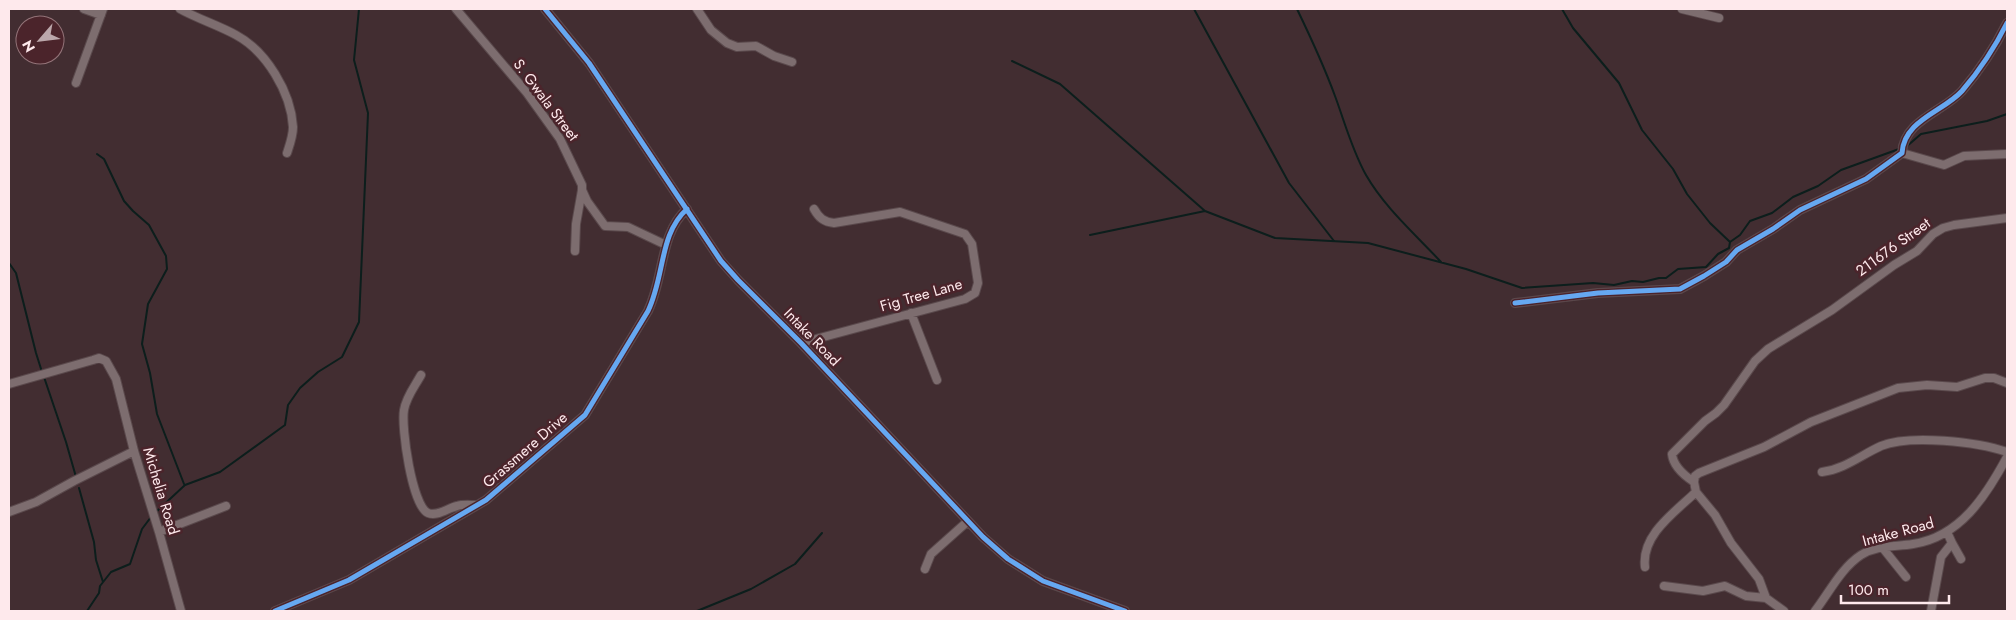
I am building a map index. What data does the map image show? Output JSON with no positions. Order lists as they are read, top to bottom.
{
  "streets": {
    "street": [
      "S. Gwala Street",
      "211676 Street",
      "Fig Tree Lane",
      "Intake Road",
      "Grassmere Drive",
      "Michelia Road"
    ]
  },
  "crossings": [
    ["Fig Tree Lane", "Intake Road"],
    ["Intake Road", "Grassmere Drive"]
  ],
  "scale_bar": "100 m",
  "north": "bottom left"
}
